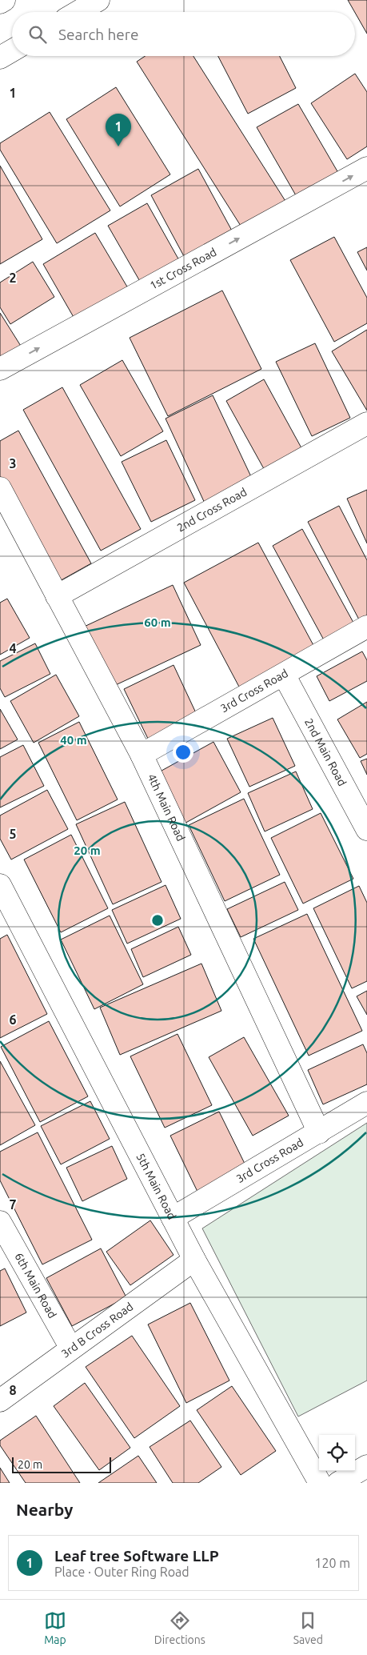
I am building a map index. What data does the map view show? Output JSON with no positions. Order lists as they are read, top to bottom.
{
  "streets": {
    "main road": [
      "1st Cross Road",
      "2nd Cross Road",
      "3rd Cross Road",
      "2nd Main Road",
      "4th Main Road",
      "5th Main Road",
      "6th Main Road",
      "3rd B Cross Road"
    ]
  },
  "crossings": [
    ["2nd Cross Road", "4th Main Road"],
    ["3rd Cross Road", "2nd Main Road"],
    ["3rd Cross Road", "4th Main Road"],
    ["3rd Cross Road", "5th Main Road"],
    ["5th Main Road", "3rd B Cross Road"],
    ["6th Main Road", "3rd B Cross Road"]
  ],
  "one_way": ["1st Cross Road"],
  "scale_bar": "20 m",
  "page": {
    "search": "Search here",
    "pins": "1",
    "scale": "20 m",
    "heading": "Nearby",
    "list": [
      {
        "mark": "1",
        "name": "Leaf tree Software LLP",
        "note": "Place · Outer Ring Road",
        "value": "120 m"
      }
    ],
    "nav": ["Map", "Directions", "Saved"]
  },
  "grid": {
    "rows": [
      "1",
      "2",
      "3",
      "4",
      "5",
      "6",
      "7",
      "8"
    ]
  },
  "rings": ["60 m", "40 m", "20 m"]
}
